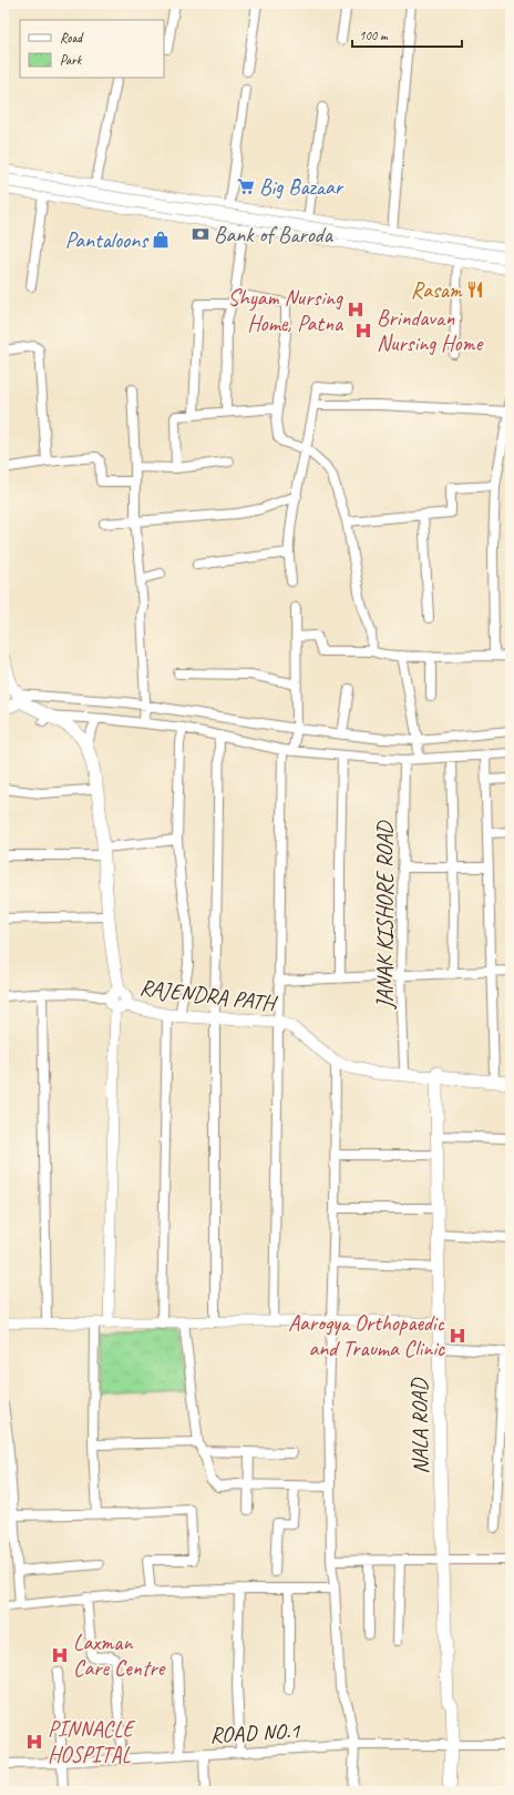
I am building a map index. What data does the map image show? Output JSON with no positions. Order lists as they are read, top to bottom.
{
  "streets": {
    "main road": ["RAJENDRA PATH", "NALA ROAD"],
    "street": ["JANAK KISHORE ROAD", "ROAD NO.1"]
  },
  "crossings": [
    ["JANAK KISHORE ROAD", "RAJENDRA PATH"],
    ["RAJENDRA PATH", "NALA ROAD"],
    ["NALA ROAD", "ROAD NO.1"]
  ],
  "places": {
    "supermarket": ["Big Bazaar"],
    "bank": ["Bank of Baroda"],
    "shop": ["Pantaloons"],
    "restaurant": ["Rasam"],
    "hospital": [
      "Shyam Nursing Home, Patna",
      "Brindavan Nursing Home",
      "Aarogya Orthopaedic and Trauma Clinic",
      "Laxman Care Centre",
      "PINNACLE HOSPITAL"
    ]
  },
  "legend": ["Road", "Park"],
  "scale_bar": "100 m"
}
